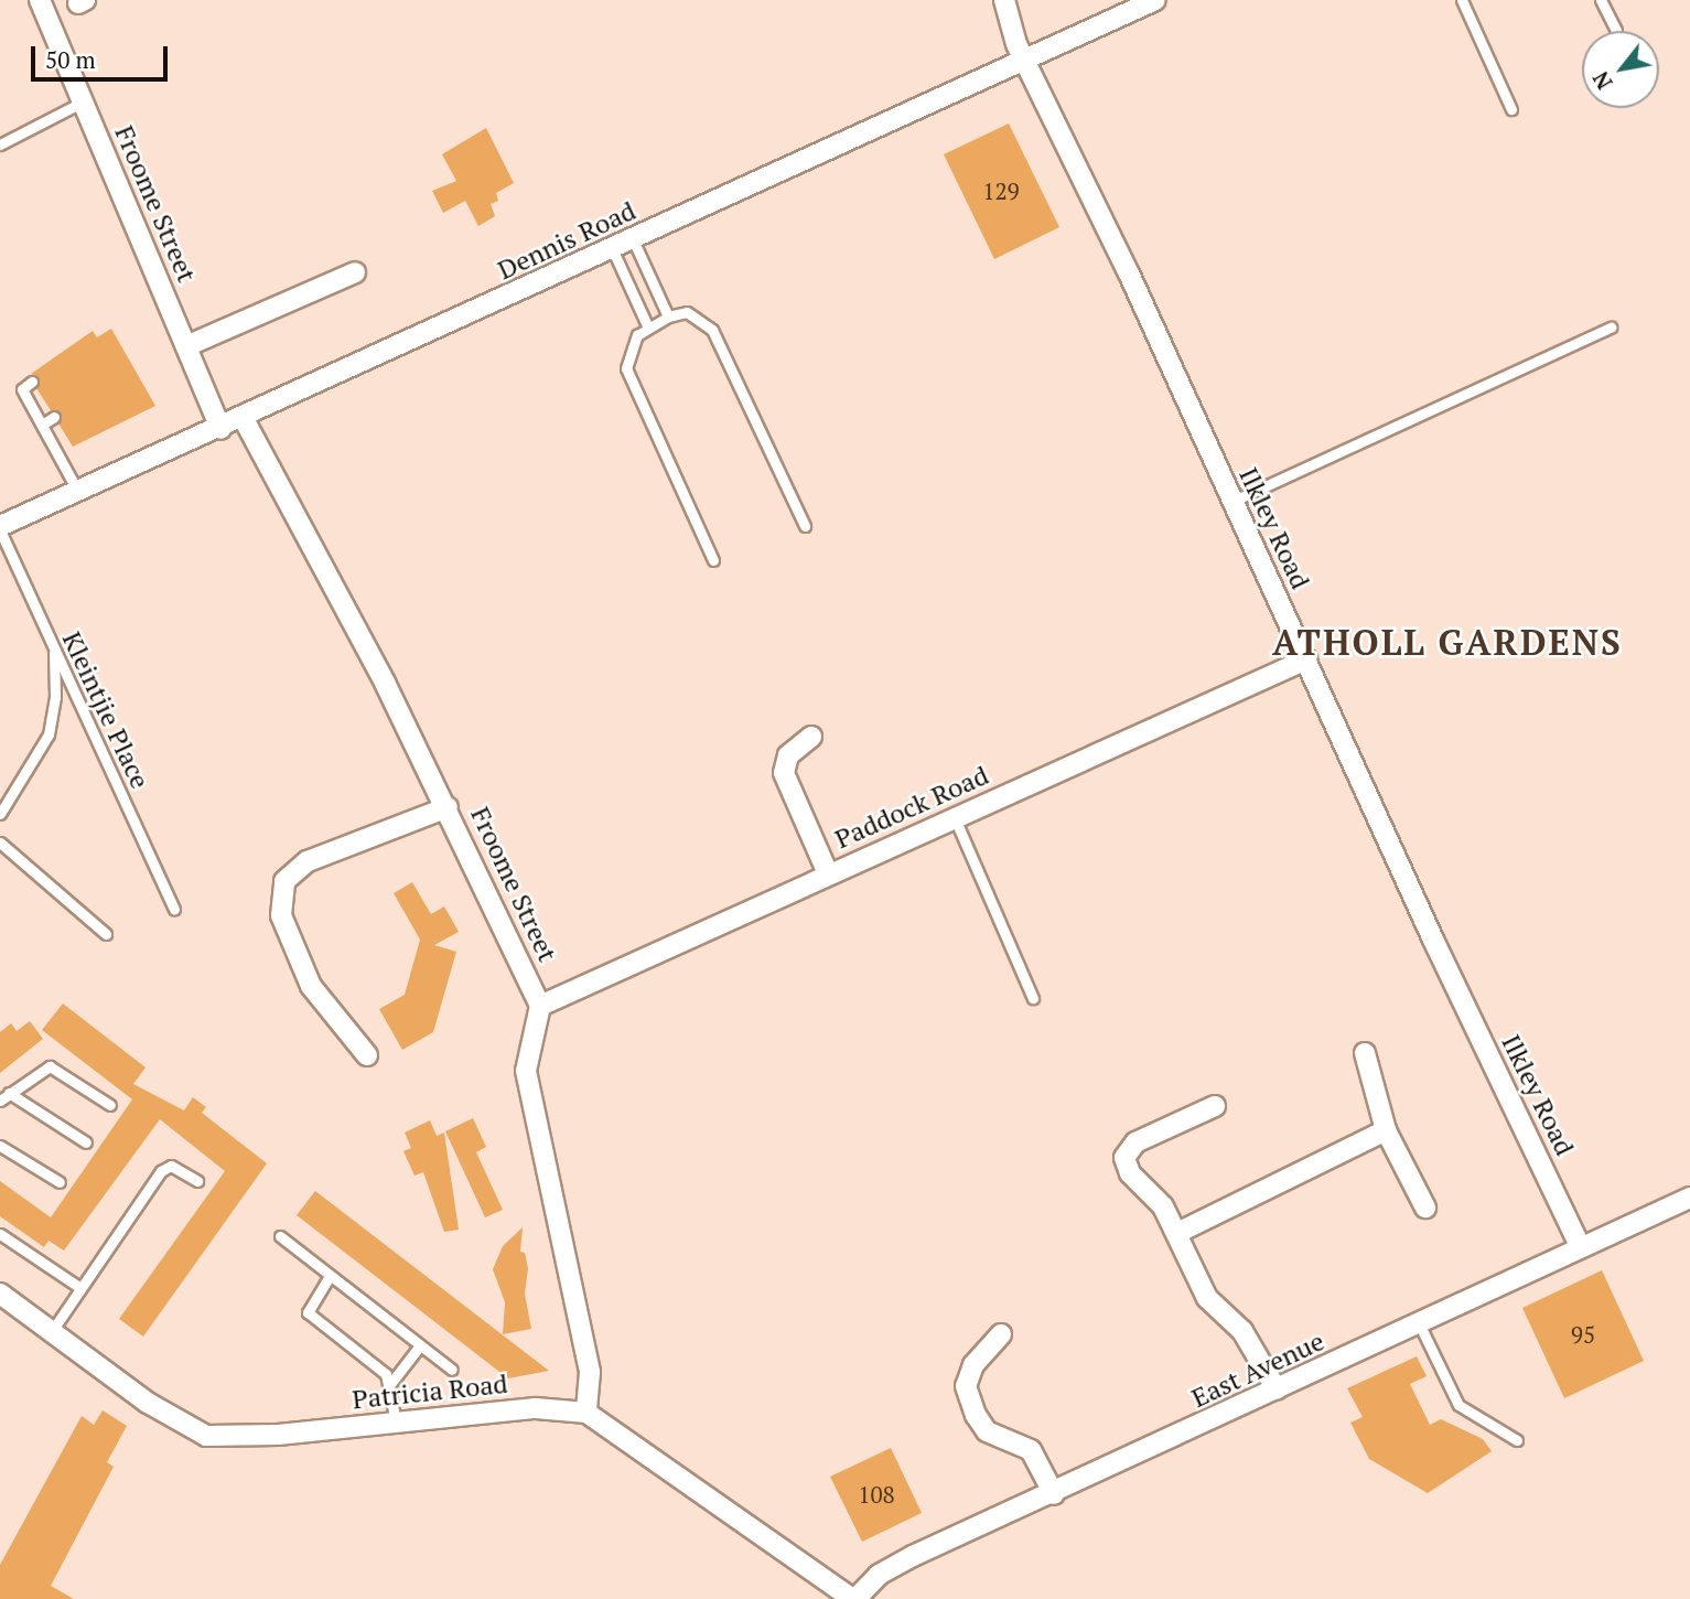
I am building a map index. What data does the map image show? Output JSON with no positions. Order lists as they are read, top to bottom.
{
  "streets": {
    "street": [
      "Froome Street",
      "Dennis Road",
      "Ilkley Road",
      "Paddock Road",
      "East Avenue",
      "Patricia Road"
    ],
    "lane": ["Kleintjie Place"]
  },
  "crossings": [
    ["Froome Street", "Dennis Road"],
    ["Froome Street", "Paddock Road"],
    ["Froome Street", "Patricia Road"],
    ["Dennis Road", "Ilkley Road"],
    ["Dennis Road", "Kleintjie Place"],
    ["Ilkley Road", "Paddock Road"],
    ["Ilkley Road", "East Avenue"]
  ],
  "districts": ["ATHOLL GARDENS"],
  "house_numbers": ["129", "95", "108"],
  "scale_bar": "50 m",
  "north": "bottom left"
}
